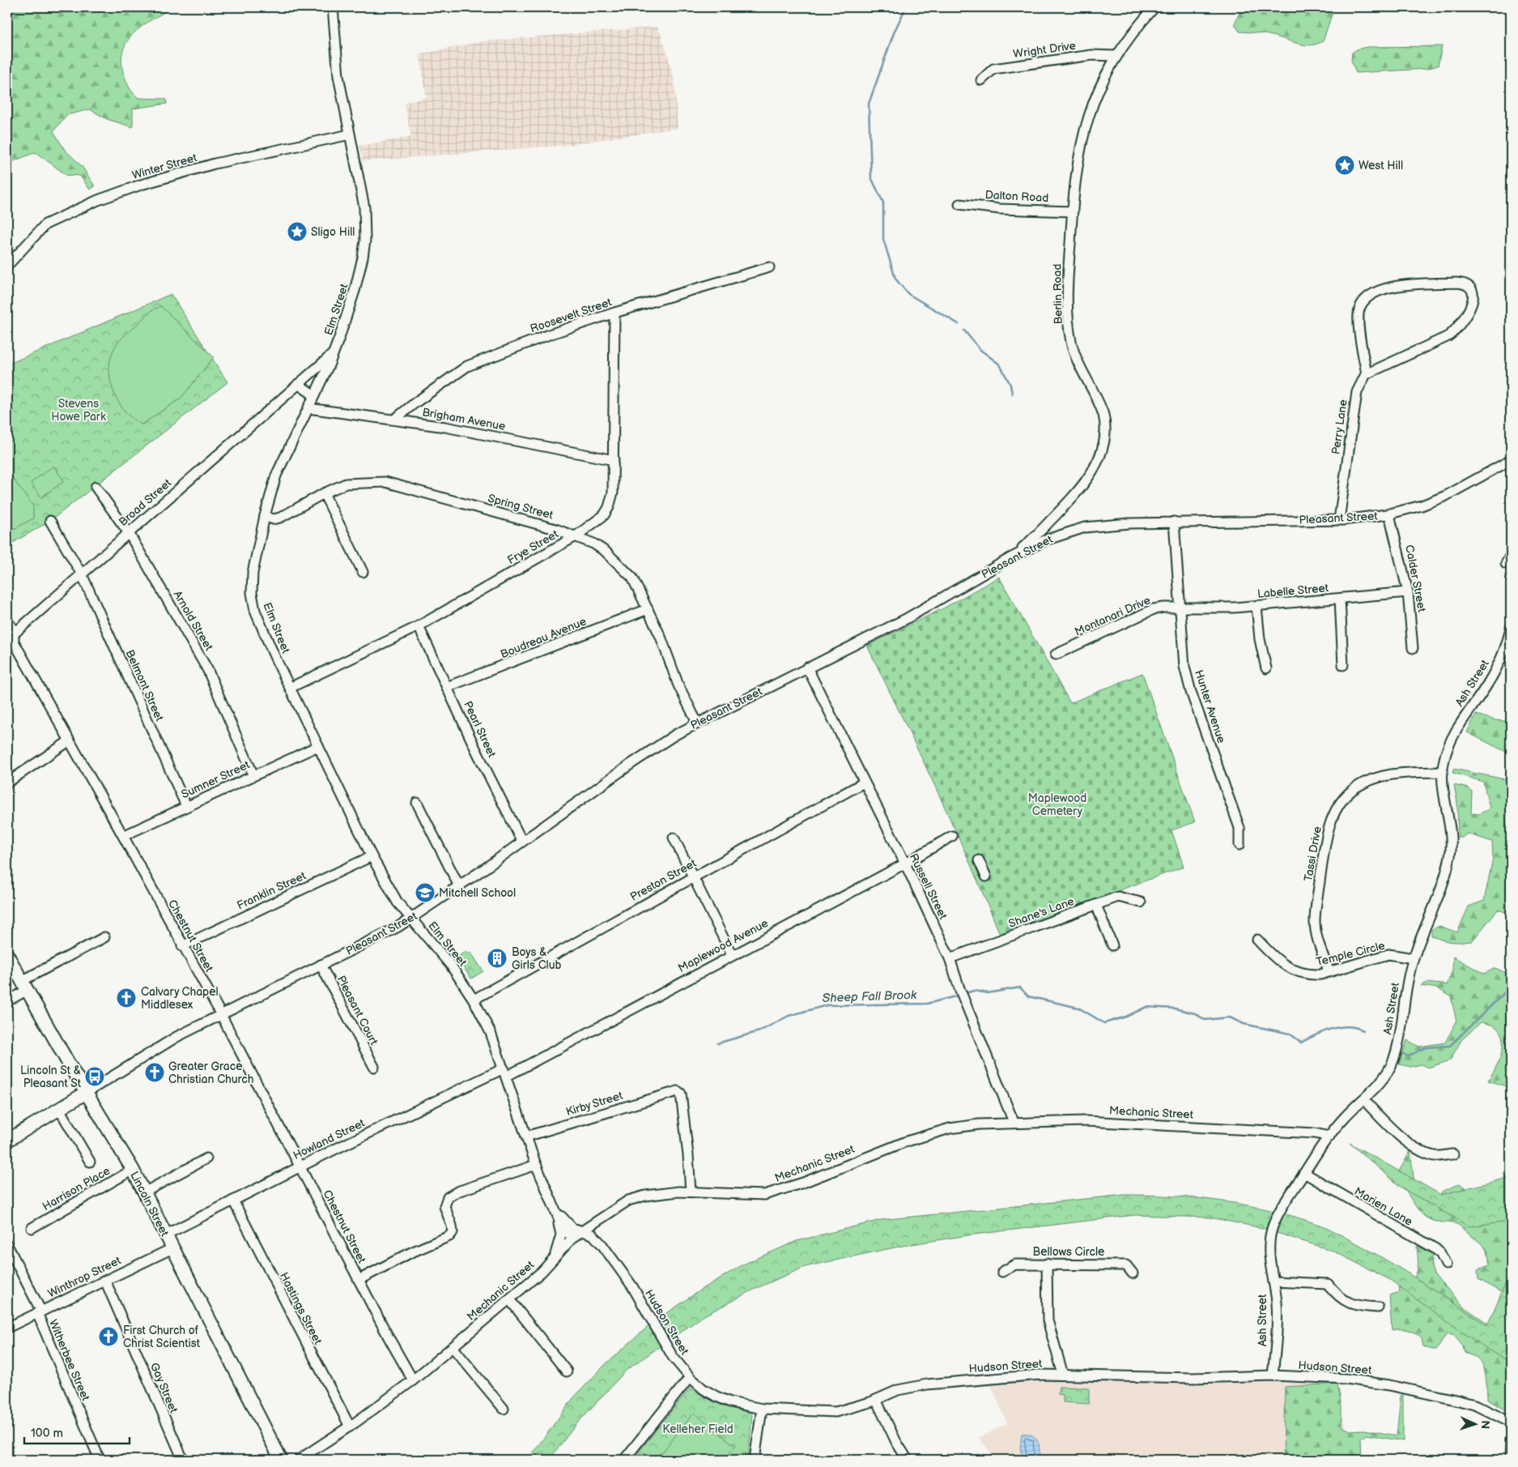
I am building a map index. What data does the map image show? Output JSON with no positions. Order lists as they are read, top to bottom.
{
  "streets": {
    "main road": ["Pleasant Street", "Lincoln Street"],
    "street": [
      "Wright Drive",
      "Winter Street",
      "Dalton Road",
      "Berlin Road",
      "Elm Street",
      "Roosevelt Street",
      "Brigham Avenue",
      "Perry Lane",
      "Broad Street",
      "Spring Street",
      "Frye Street",
      "Calder Street",
      "Labelle Street",
      "Montanari Drive",
      "Arnold Street",
      "Boudreau Avenue",
      "Ash Street",
      "Belmont Street",
      "Hunter Avenue",
      "Pearl Street",
      "Sumner Street",
      "Tassi Drive",
      "Preston Street",
      "Russell Street",
      "Franklin Street",
      "Shane's Lane",
      "Chestnut Street",
      "Maplewood Avenue",
      "Temple Circle",
      "Pleasant Court",
      "Kirby Street",
      "Mechanic Street",
      "Howland Street",
      "Harrison Place",
      "Marien Lane",
      "Bellows Circle",
      "Winthrop Street",
      "Hastings Street",
      "Hudson Street",
      "Witherbee Street",
      "Gay Street"
    ]
  },
  "crossings": [
    ["Wright Drive", "Berlin Road"],
    ["Winter Street", "Elm Street"],
    ["Dalton Road", "Berlin Road"],
    ["Berlin Road", "Pleasant Street"],
    ["Elm Street", "Brigham Avenue"],
    ["Elm Street", "Broad Street"],
    ["Elm Street", "Spring Street"],
    ["Elm Street", "Pleasant Street"],
    ["Elm Street", "Frye Street"],
    ["Elm Street", "Sumner Street"],
    ["Elm Street", "Preston Street"],
    ["Elm Street", "Franklin Street"],
    ["Elm Street", "Maplewood Avenue"],
    ["Elm Street", "Kirby Street"],
    ["Elm Street", "Mechanic Street"],
    ["Elm Street", "Howland Street"],
    ["Elm Street", "Hudson Street"],
    ["Roosevelt Street", "Brigham Avenue"],
    ["Roosevelt Street", "Frye Street"],
    ["Brigham Avenue", "Frye Street"],
    ["Perry Lane", "Pleasant Street"],
    ["Broad Street", "Arnold Street"],
    ["Broad Street", "Belmont Street"],
    ["Broad Street", "Chestnut Street"],
    ["Spring Street", "Pleasant Street"],
    ["Spring Street", "Frye Street"],
    ["Spring Street", "Boudreau Avenue"],
    ["Pleasant Street", "Calder Street"],
    ["Pleasant Street", "Hunter Avenue"],
    ["Pleasant Street", "Pearl Street"],
    ["Pleasant Street", "Russell Street"],
    ["Pleasant Street", "Chestnut Street"],
    ["Pleasant Street", "Pleasant Court"],
    ["Pleasant Street", "Lincoln Street"],
    ["Frye Street", "Pearl Street"],
    ["Calder Street", "Labelle Street"],
    ["Labelle Street", "Montanari Drive"],
    ["Labelle Street", "Hunter Avenue"],
    ["Montanari Drive", "Hunter Avenue"],
    ["Arnold Street", "Sumner Street"],
    ["Boudreau Avenue", "Pearl Street"],
    ["Ash Street", "Tassi Drive"],
    ["Ash Street", "Temple Circle"],
    ["Ash Street", "Mechanic Street"],
    ["Ash Street", "Marien Lane"],
    ["Ash Street", "Hudson Street"],
    ["Belmont Street", "Sumner Street"],
    ["Sumner Street", "Chestnut Street"],
    ["Tassi Drive", "Temple Circle"],
    ["Preston Street", "Russell Street"],
    ["Russell Street", "Shane's Lane"],
    ["Russell Street", "Maplewood Avenue"],
    ["Russell Street", "Mechanic Street"],
    ["Franklin Street", "Chestnut Street"],
    ["Chestnut Street", "Mechanic Street"],
    ["Chestnut Street", "Howland Street"],
    ["Maplewood Avenue", "Howland Street"],
    ["Kirby Street", "Mechanic Street"],
    ["Mechanic Street", "Hastings Street"],
    ["Mechanic Street", "Hudson Street"],
    ["Howland Street", "Lincoln Street"],
    ["Howland Street", "Hastings Street"],
    ["Harrison Place", "Lincoln Street"],
    ["Lincoln Street", "Winthrop Street"],
    ["Winthrop Street", "Witherbee Street"],
    ["Winthrop Street", "Gay Street"]
  ],
  "water": ["Sheep Fall Brook"],
  "parks": ["Stevens Howe Park", "Maplewood Cemetery", "Kelleher Field"],
  "places": {
    "place": ["West Hill", "Sligo Hill"],
    "school or university": ["Mitchell School"],
    "building": ["Boys & Girls Club"],
    "church": ["Calvary Chapel Middlesex", "Greater Grace Christian Church", "First Church of Christ Scientist"],
    "bus stop": ["Lincoln St & Pleasant St"]
  },
  "scale_bar": "100 m",
  "north": "right"
}
